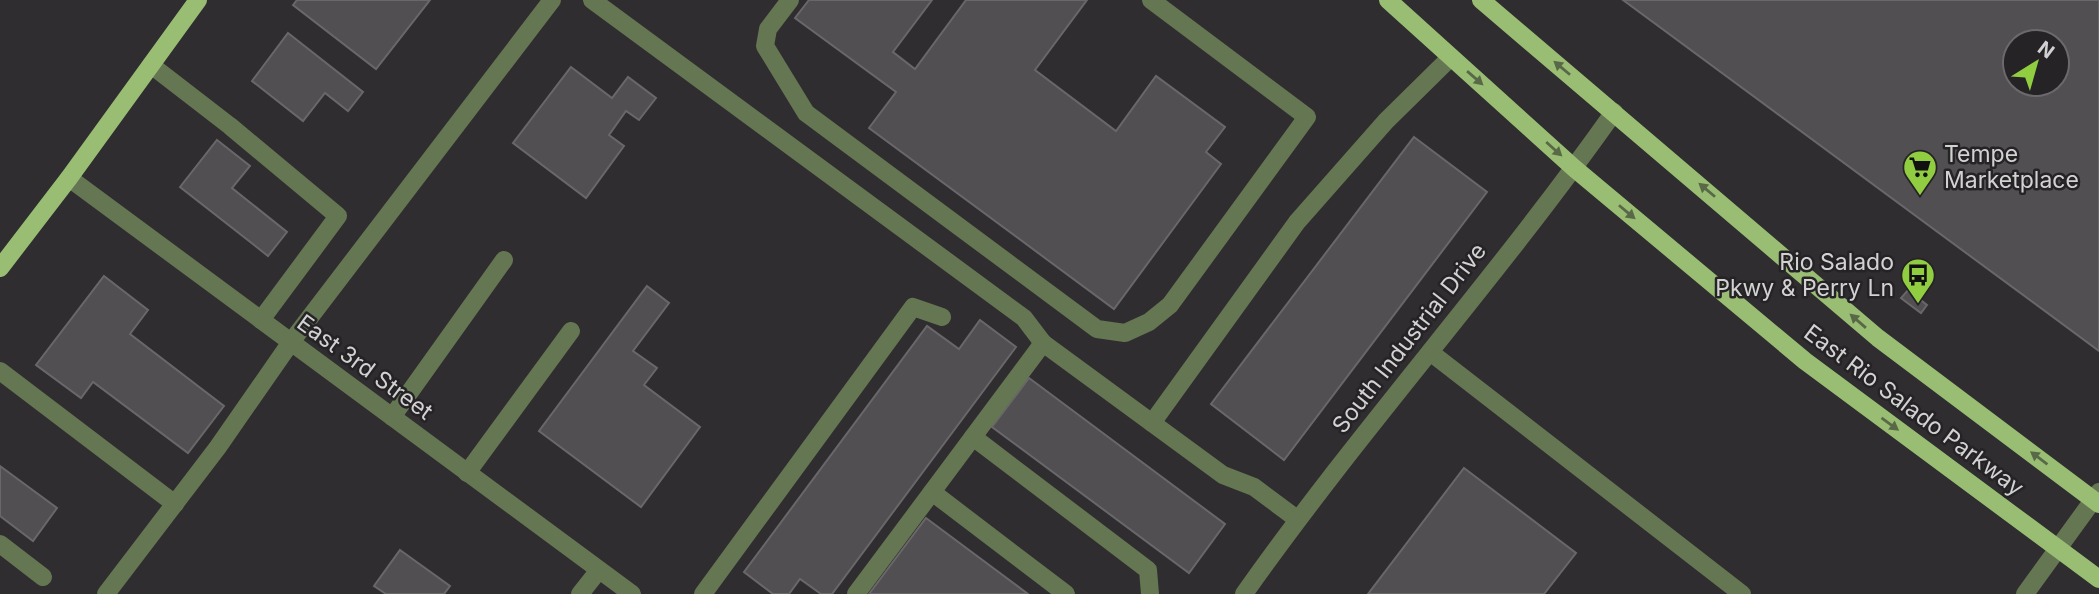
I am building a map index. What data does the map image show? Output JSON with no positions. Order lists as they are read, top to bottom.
{
  "streets": {
    "main road": ["East Rio Salado Parkway"],
    "street": ["South Industrial Drive", "East 3rd Street"]
  },
  "crossings": [
    ["South Industrial Drive", "East Rio Salado Parkway"]
  ],
  "places": {
    "supermarket": ["Tempe Marketplace"],
    "bus stop": ["Rio Salado Pkwy & Perry Ln"]
  },
  "north": "top right"
}
